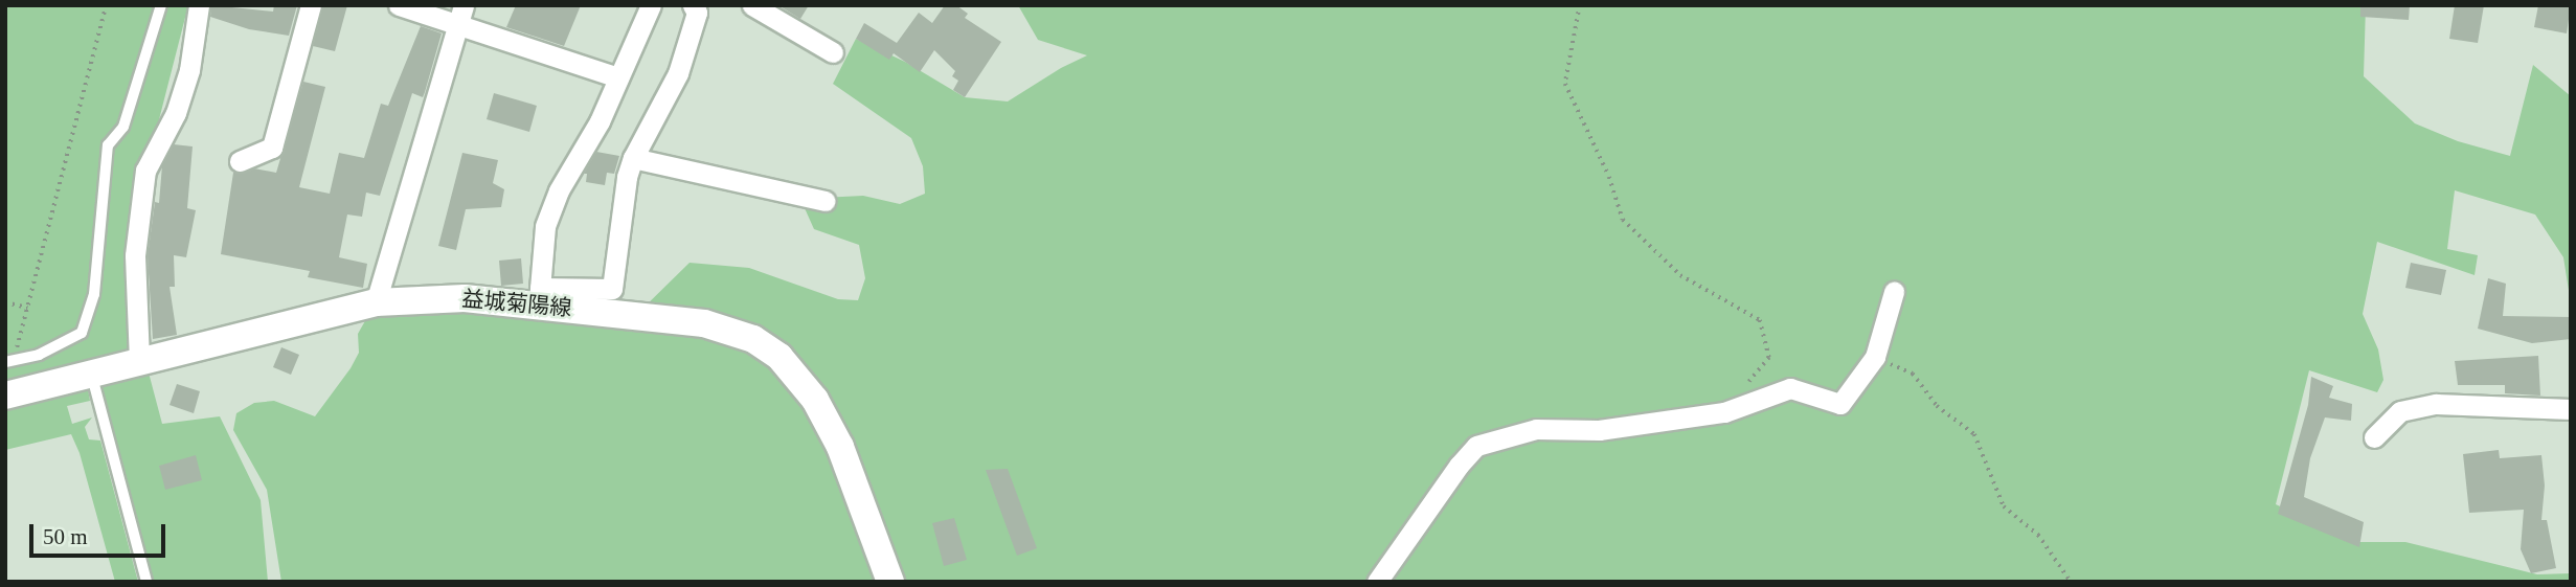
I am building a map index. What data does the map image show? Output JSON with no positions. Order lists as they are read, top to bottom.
{
  "streets": {
    "main road": ["益城菊陽線"]
  },
  "scale_bar": "50 m"
}
